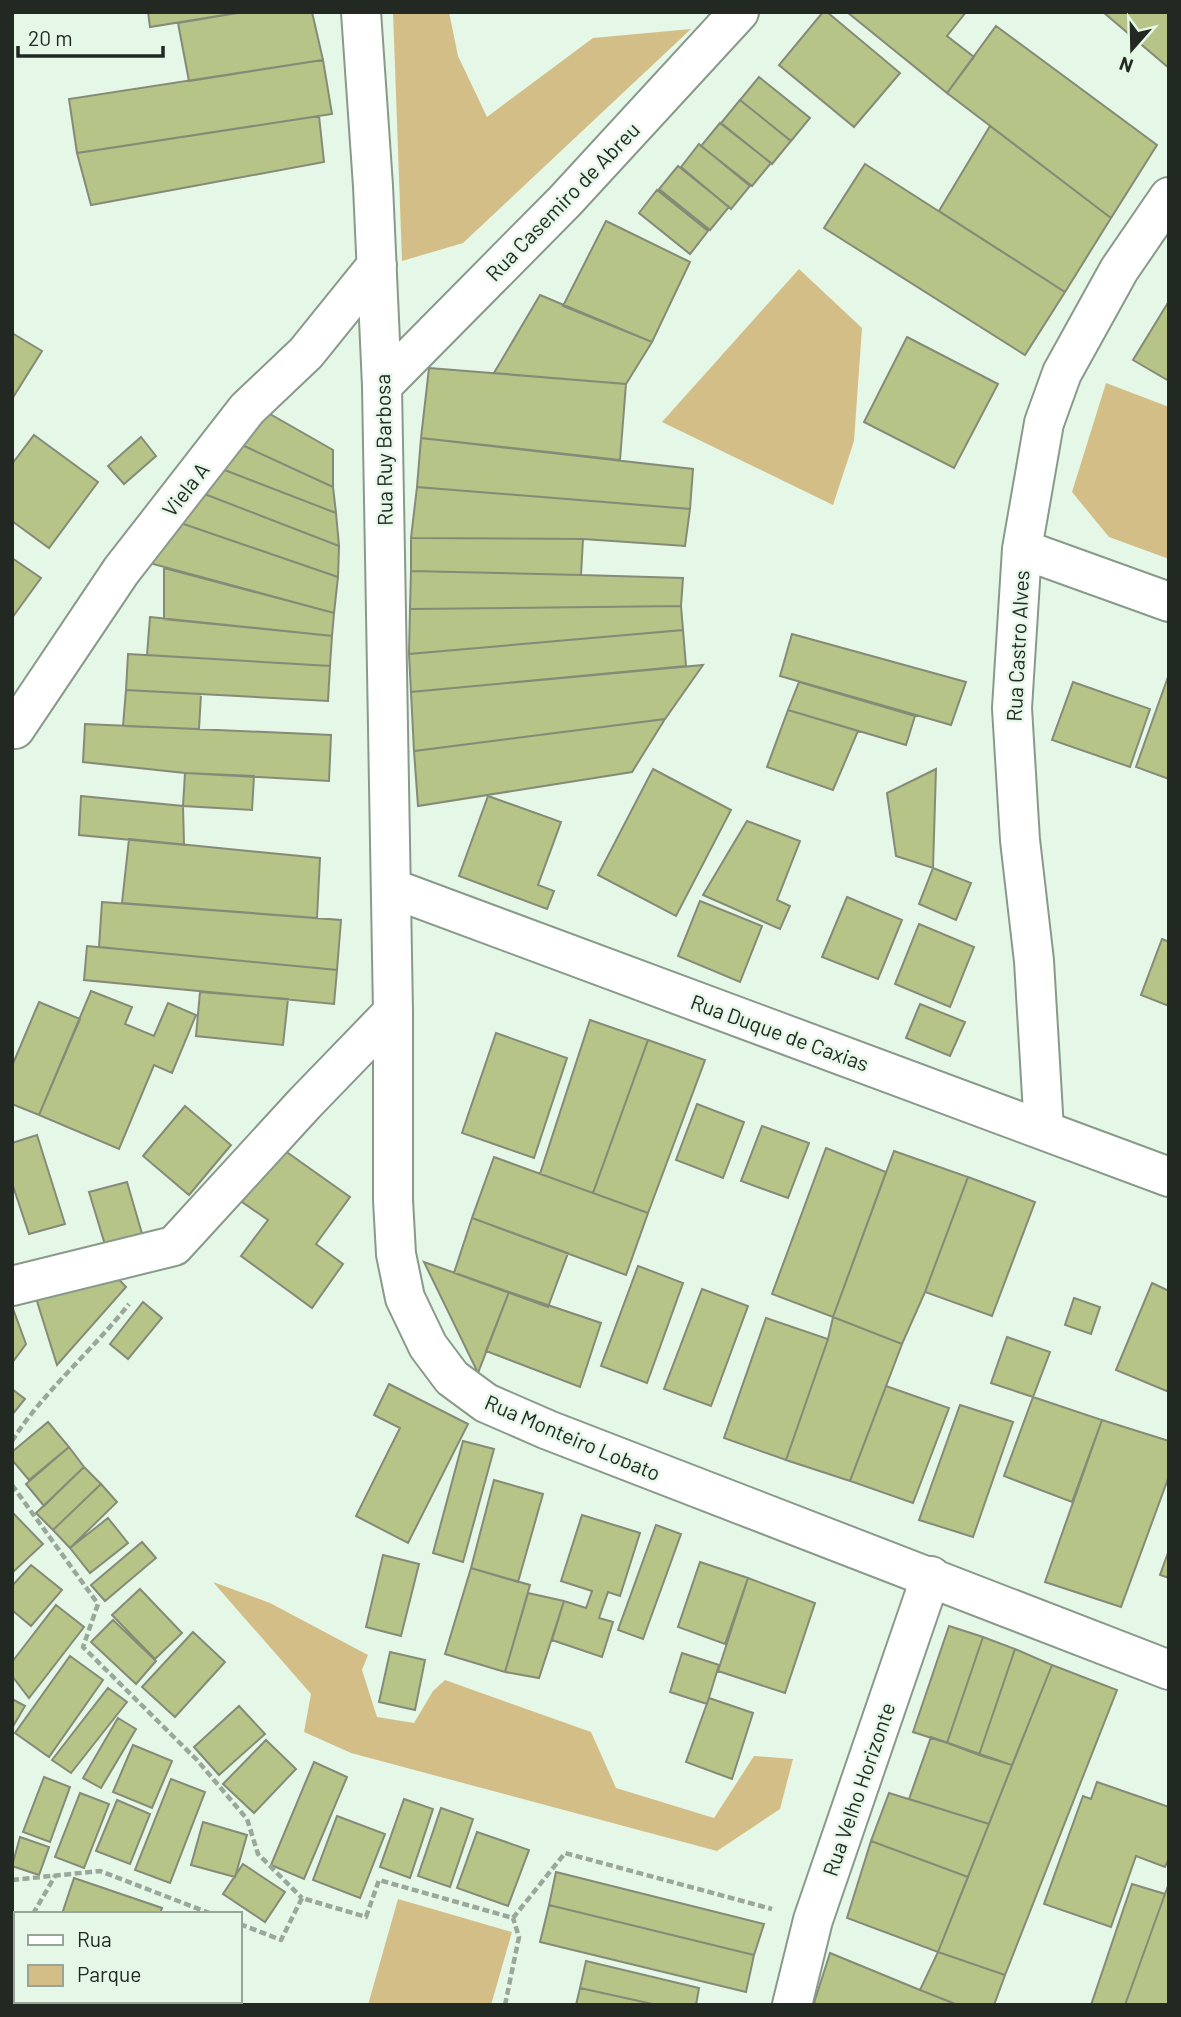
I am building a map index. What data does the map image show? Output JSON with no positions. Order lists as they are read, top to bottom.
{
  "streets": {
    "street": [
      "Rua Casemiro de Abreu",
      "Rua Ruy Barbosa",
      "Viela A",
      "Rua Castro Alves",
      "Rua Duque de Caxias",
      "Rua Monteiro Lobato",
      "Rua Velho Horizonte"
    ]
  },
  "crossings": [
    ["Rua Casemiro de Abreu", "Rua Ruy Barbosa"],
    ["Rua Ruy Barbosa", "Viela A"],
    ["Rua Ruy Barbosa", "Rua Duque de Caxias"],
    ["Rua Ruy Barbosa", "Rua Monteiro Lobato"],
    ["Rua Castro Alves", "Rua Duque de Caxias"],
    ["Rua Duque de Caxias", "Rua Monteiro Lobato"],
    ["Rua Monteiro Lobato", "Rua Velho Horizonte"]
  ],
  "legend": ["Rua", "Parque"],
  "scale_bar": "20 m",
  "north": "bottom"
}
